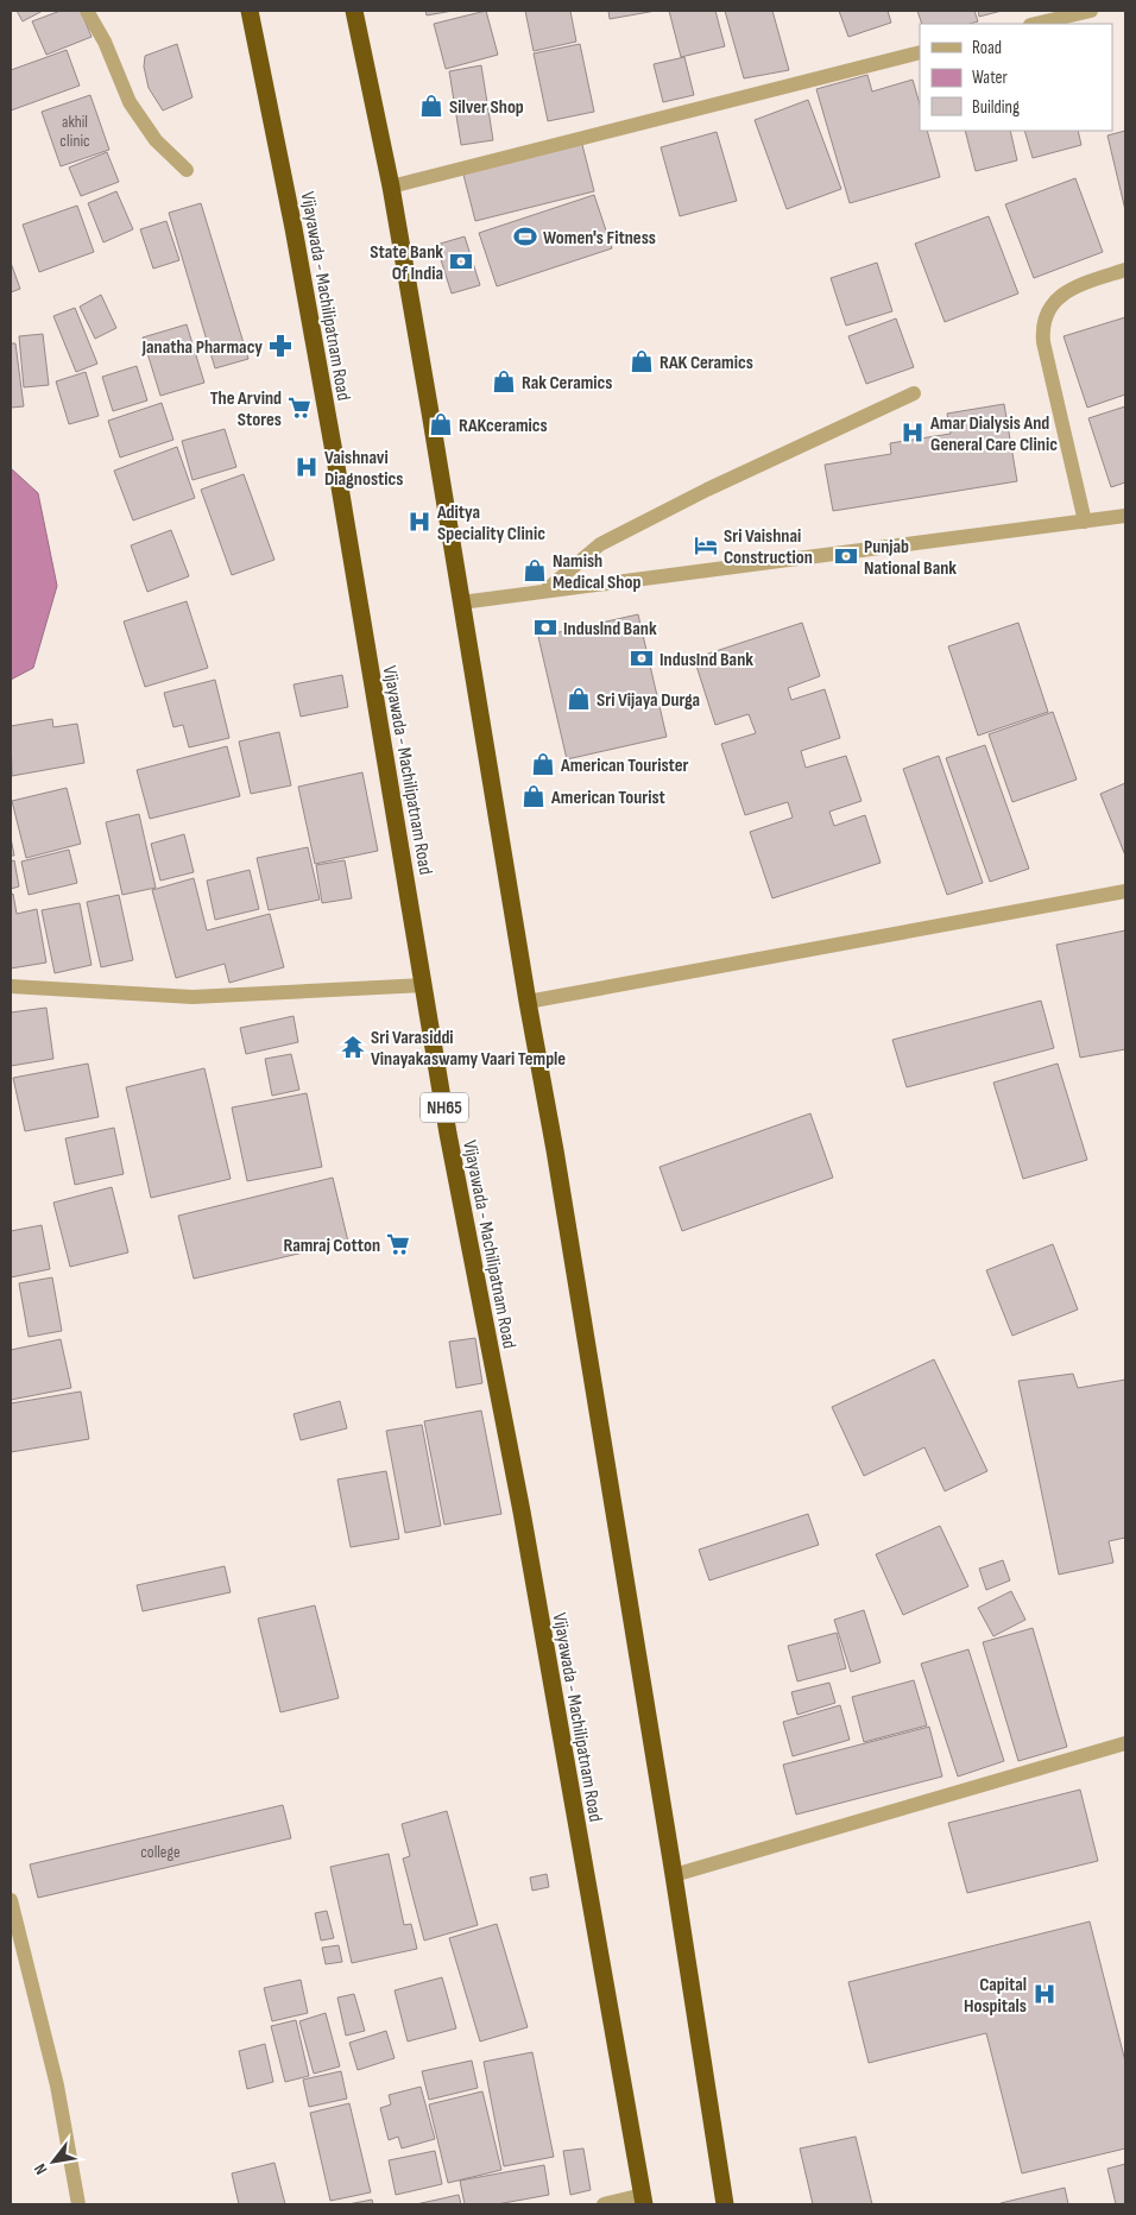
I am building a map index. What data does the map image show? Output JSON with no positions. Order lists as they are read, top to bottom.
{
  "streets": {
    "highway": ["Vijayawada - Machilipatnam Road", "NH65"]
  },
  "places": {
    "shop": [
      "Silver Shop",
      "RAK Ceramics",
      "Rak Ceramics",
      "RAKceramics",
      "Namish Medical Shop",
      "Sri Vijaya Durga",
      "American Tourister",
      "American Tourist"
    ],
    "sports": ["Women's Fitness"],
    "bank": [
      "State Bank Of India",
      "Punjab National Bank",
      "Induslnd Bank",
      "IndusInd Bank"
    ],
    "pharmacy": ["Janatha Pharmacy"],
    "supermarket": ["The Arvind Stores", "Ramraj Cotton"],
    "hospital": [
      "Amar Dialysis And General Care Clinic",
      "Vaishnavi Diagnostics",
      "Aditya Speciality Clinic",
      "Capital Hospitals"
    ],
    "hotel": ["Sri Vaishnai Construction"],
    "temple": ["Sri Varasiddi Vinayakaswamy Vaari Temple"]
  },
  "house_numbers": ["akhil clinic", "college"],
  "legend": ["Road", "Water", "Building"],
  "north": "bottom left"
}
